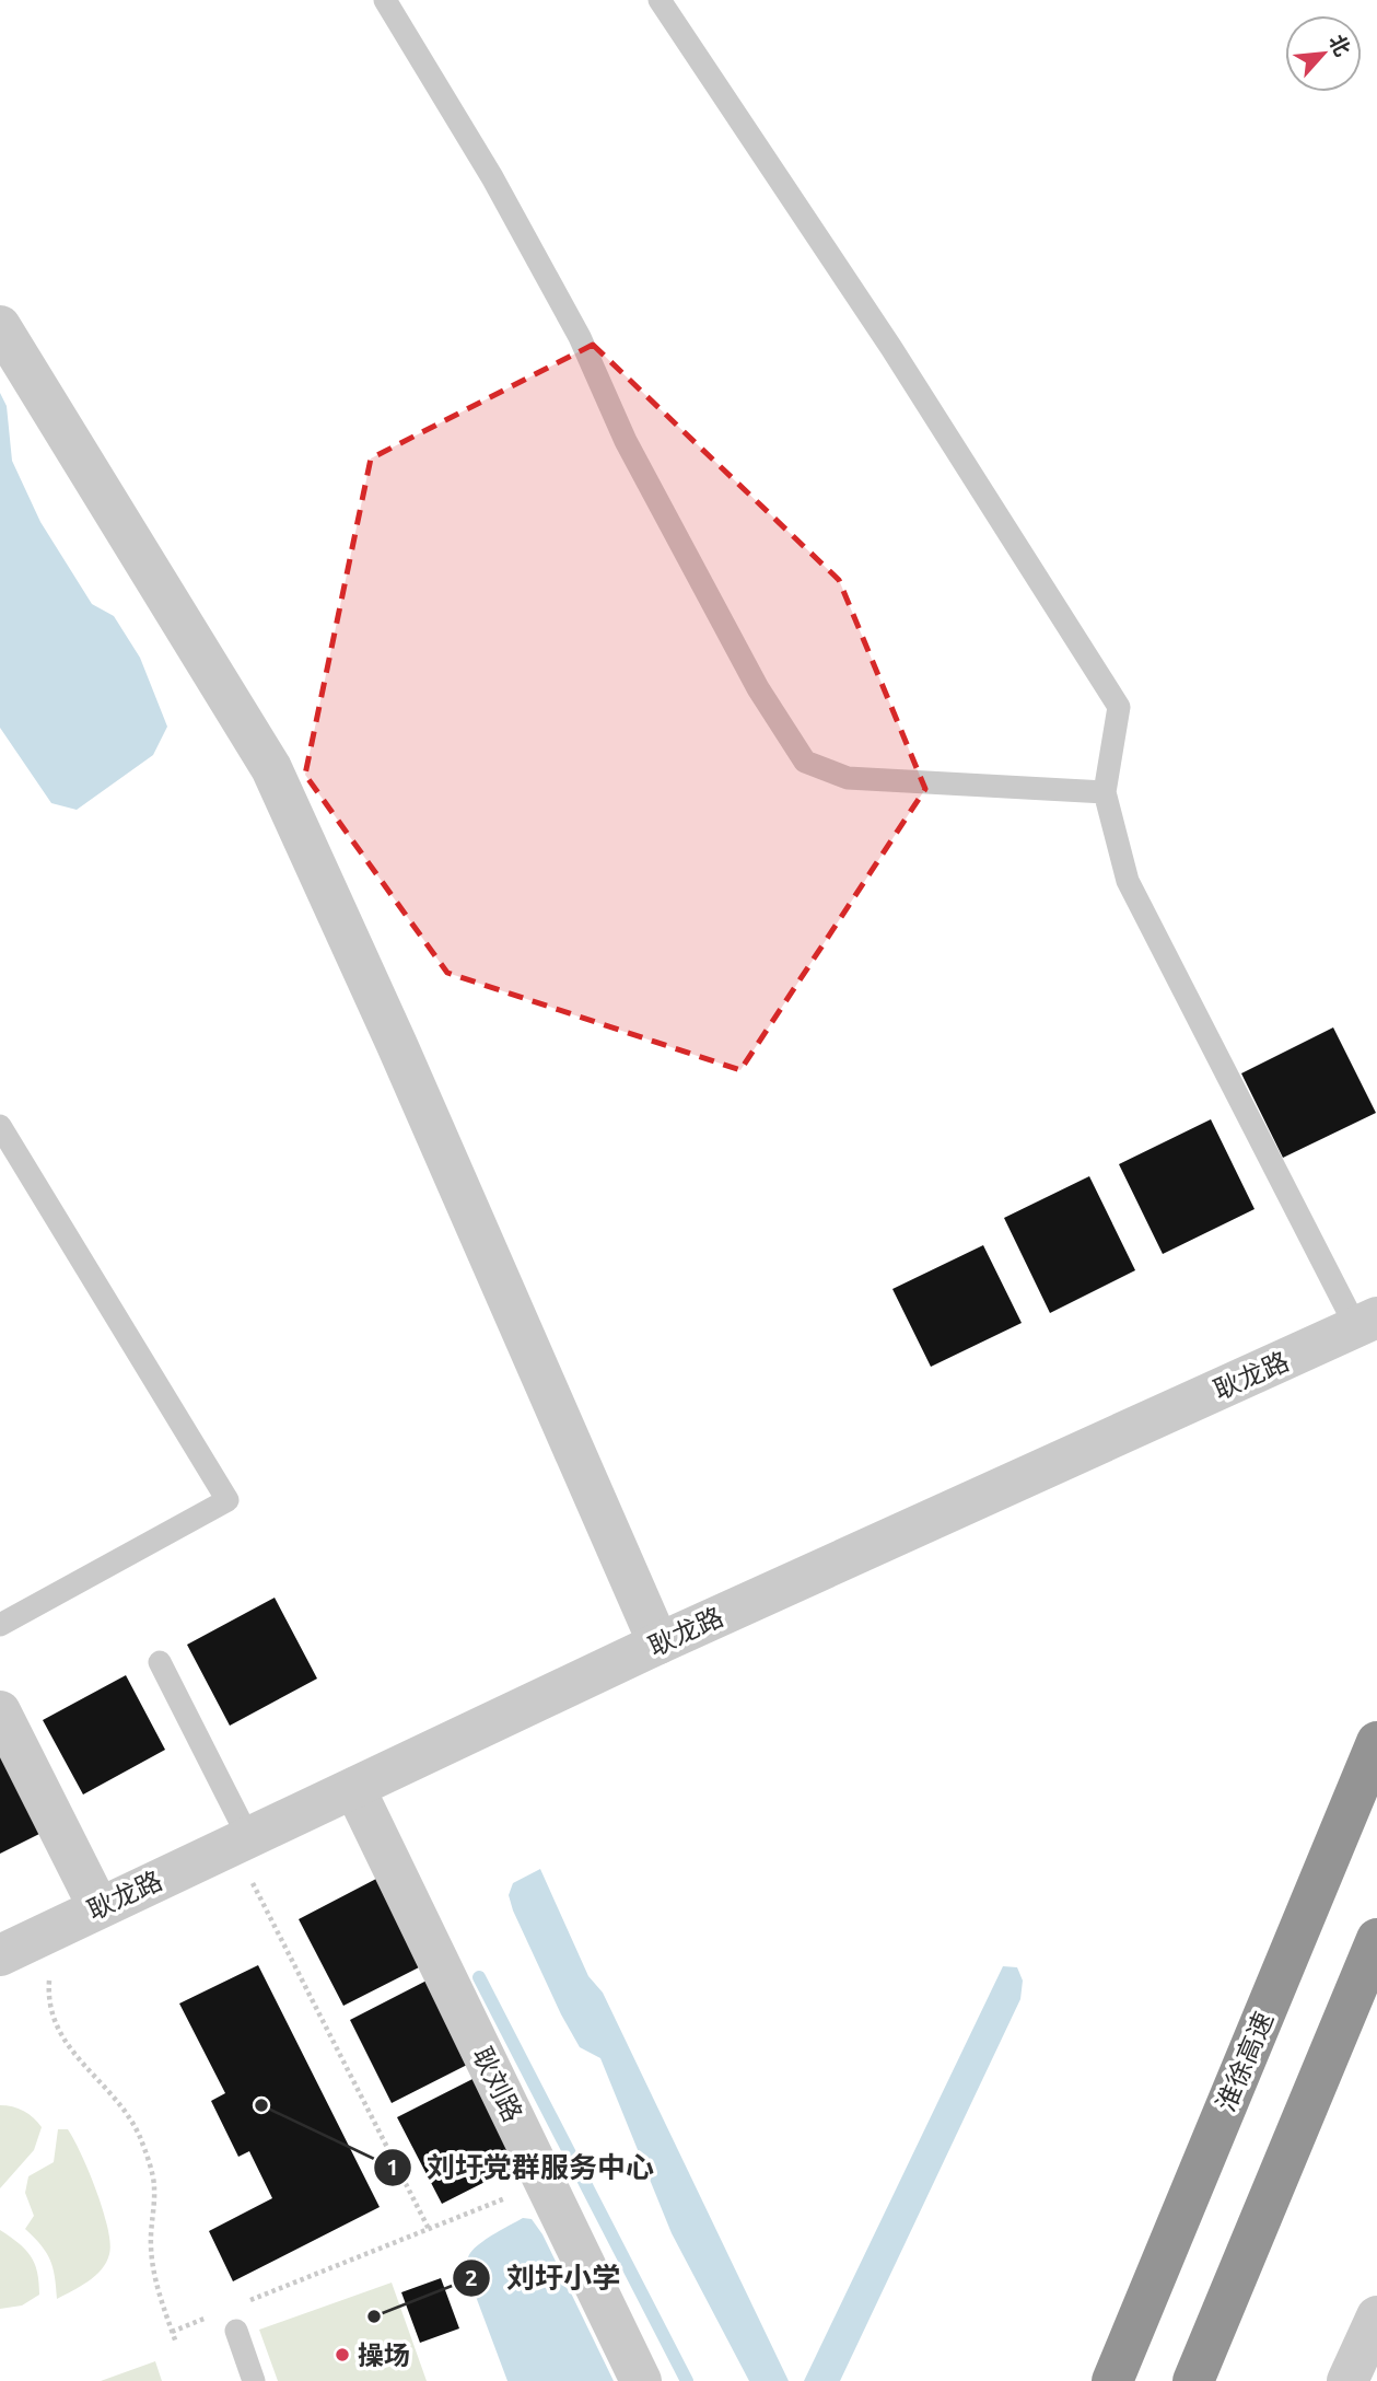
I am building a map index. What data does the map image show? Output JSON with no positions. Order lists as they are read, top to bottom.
{
  "streets": {
    "highway": ["淮徐高速"],
    "street": ["耿龙路", "耿刘路"]
  },
  "crossings": [
    ["耿龙路", "耿刘路"]
  ],
  "places": ["刘圩党群服务中心", "刘圩小学", "操场"],
  "north": "top right"
}
